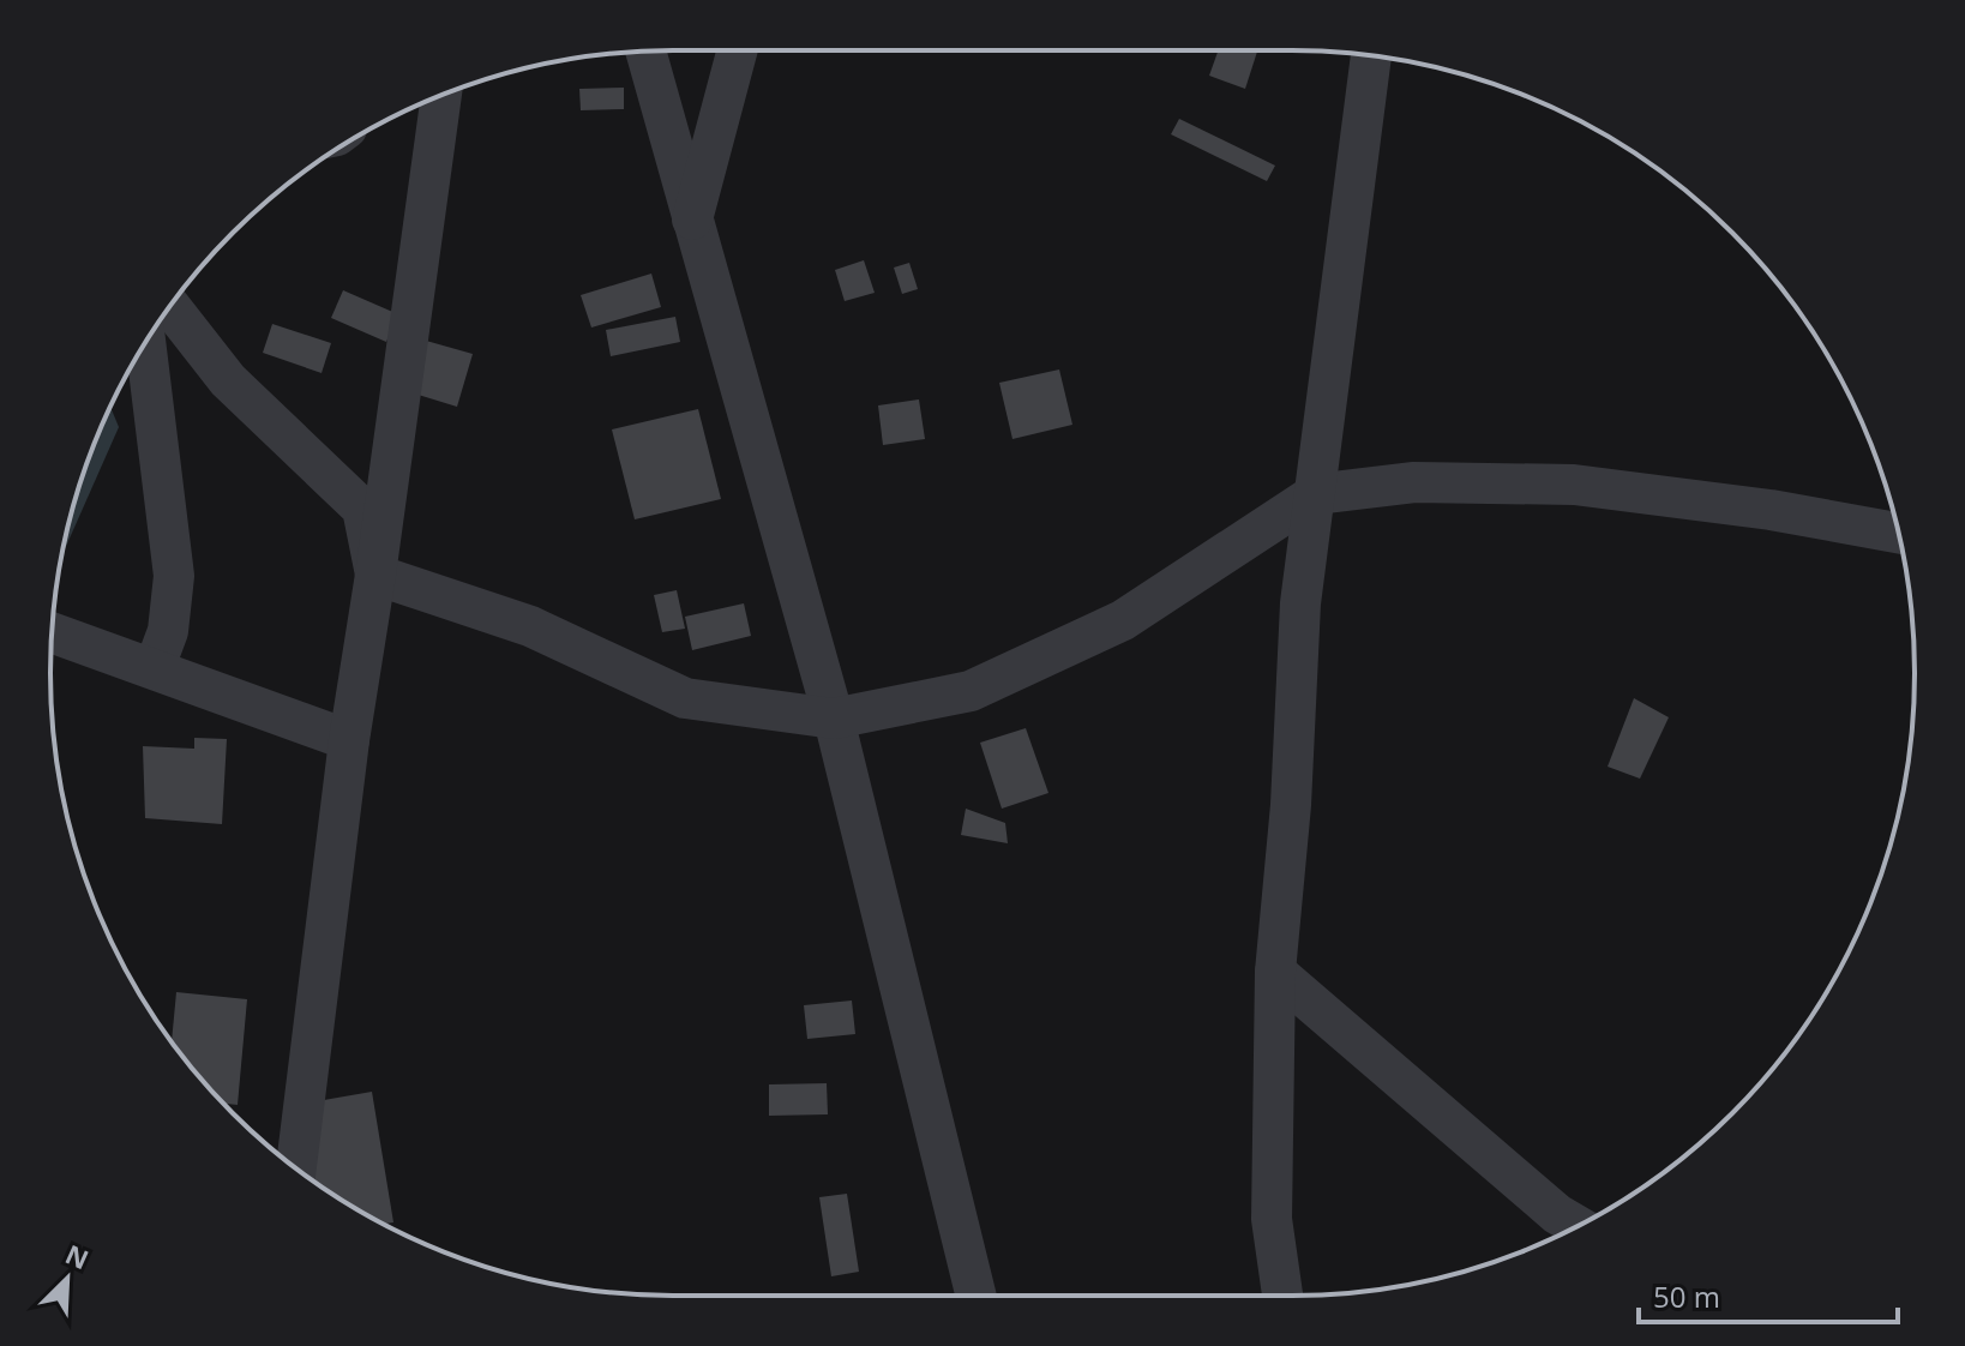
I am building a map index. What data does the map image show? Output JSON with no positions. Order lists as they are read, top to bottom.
{
  "scale_bar": "50 m",
  "north": "top right"
}
